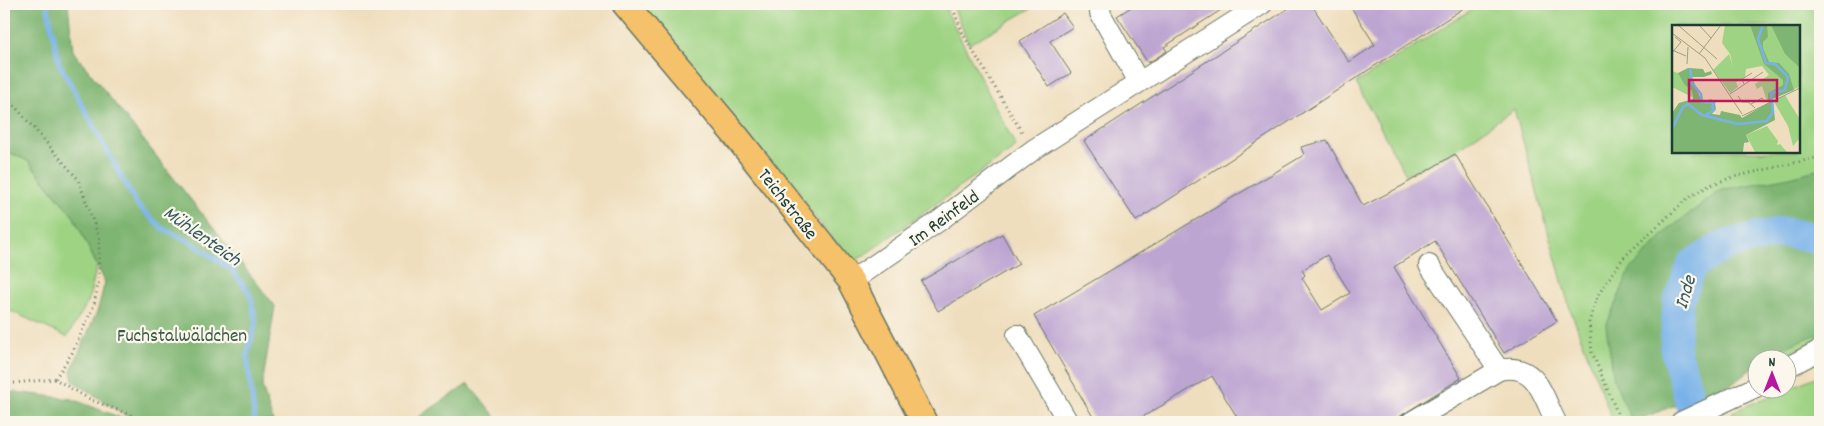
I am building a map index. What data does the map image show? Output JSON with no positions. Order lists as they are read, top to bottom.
{
  "streets": {
    "main road": ["Teichstraße"],
    "street": ["Im Reinfeld"]
  },
  "crossings": [
    ["Teichstraße", "Im Reinfeld"]
  ],
  "water": ["Mühlenteich", "Inde"],
  "parks": ["Fuchstalwäldchen"],
  "north": "top"
}
